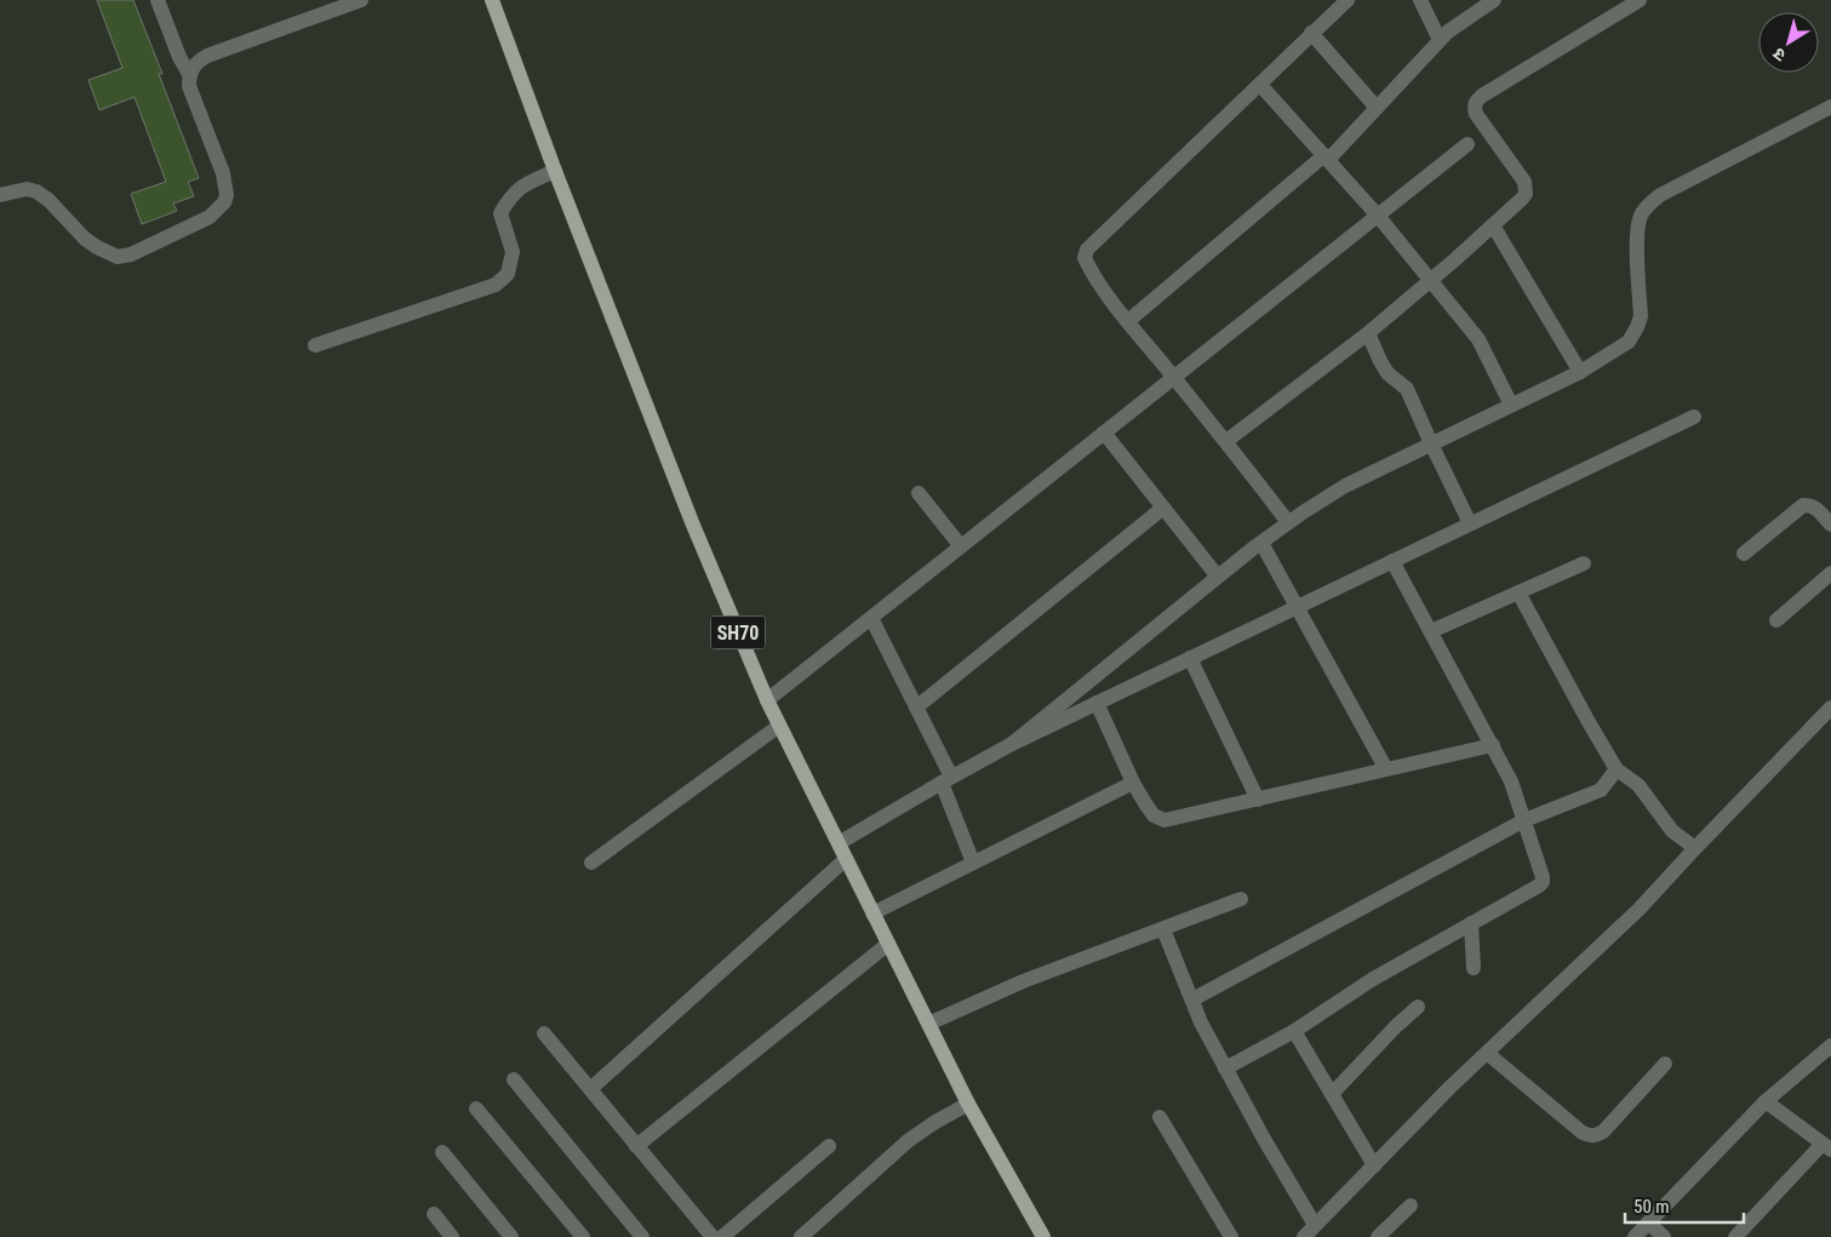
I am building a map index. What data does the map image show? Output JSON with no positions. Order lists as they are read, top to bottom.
{
  "streets": {
    "main road": ["SH70"]
  },
  "scale_bar": "50 m",
  "north": "bottom left"
}
